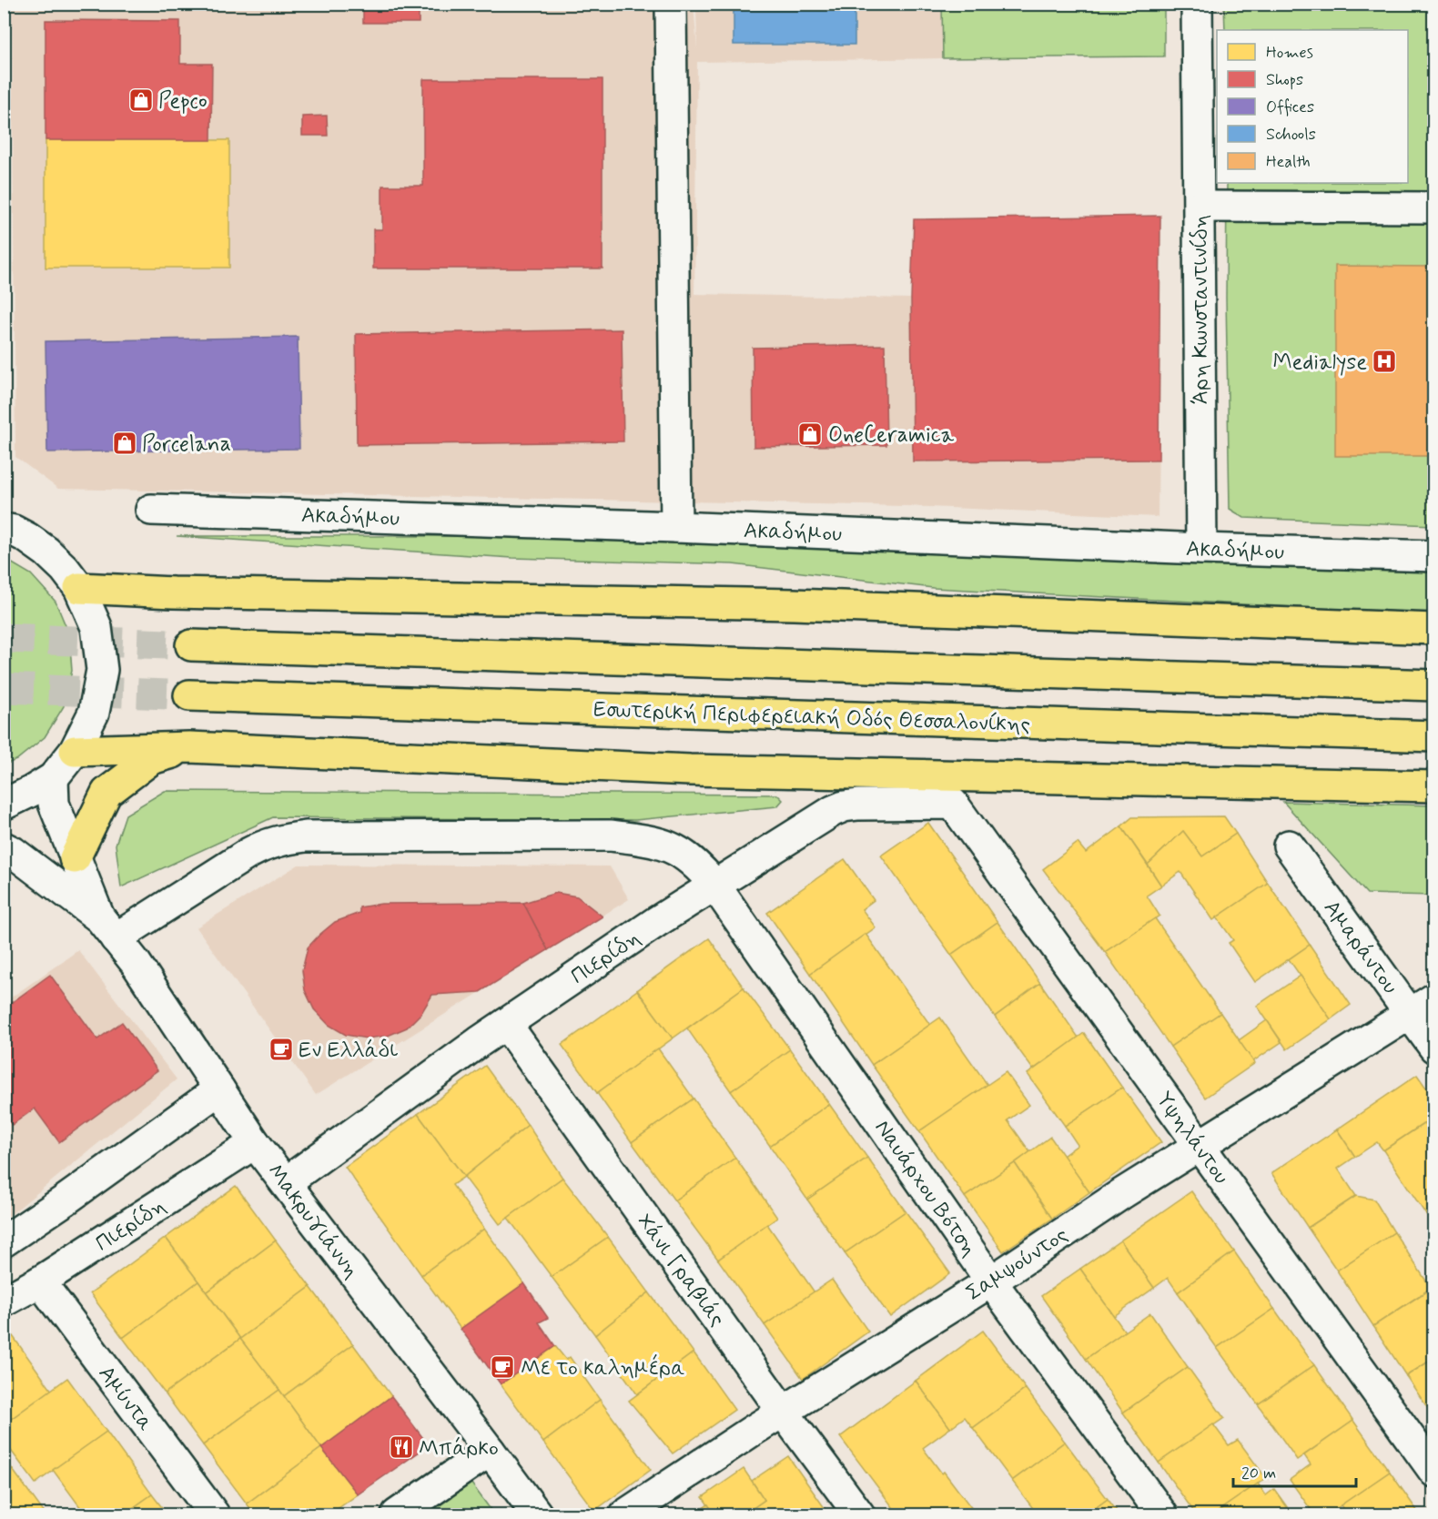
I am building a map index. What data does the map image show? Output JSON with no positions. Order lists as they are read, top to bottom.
{
  "streets": {
    "highway": ["Εσωτερική Περιφερειακή Οδός Θεσσαλονίκης"],
    "street": [
      "Άρη Κωνσταντινίδη",
      "Ακαδήμου",
      "Αμαράντου",
      "Πιερίδη",
      "Υψηλάντου",
      "Ναυάρχου Βότση",
      "Μακρυγιάννη",
      "Σαμψούντος",
      "Χάνι Γραβιάς",
      "Αμύντα"
    ]
  },
  "crossings": [
    ["Άρη Κωνσταντινίδη", "Ακαδήμου"],
    ["Αμαράντου", "Σαμψούντος"],
    ["Πιερίδη", "Υψηλάντου"],
    ["Πιερίδη", "Ναυάρχου Βότση"],
    ["Πιερίδη", "Μακρυγιάννη"],
    ["Πιερίδη", "Χάνι Γραβιάς"],
    ["Πιερίδη", "Αμύντα"],
    ["Υψηλάντου", "Σαμψούντος"],
    ["Ναυάρχου Βότση", "Μακρυγιάννη"],
    ["Ναυάρχου Βότση", "Σαμψούντος"],
    ["Σαμψούντος", "Χάνι Γραβιάς"]
  ],
  "places": {
    "shop": ["Pepco", "OneCeramica", "Porcelana"],
    "hospital": ["Medialyse"],
    "cafe": ["Εν Ελλάδι", "Με το καλημέρα"],
    "restaurant": ["Μπάρκο"]
  },
  "legend": [
    "Homes",
    "Shops",
    "Offices",
    "Schools",
    "Health"
  ],
  "scale_bar": "20 m"
}
